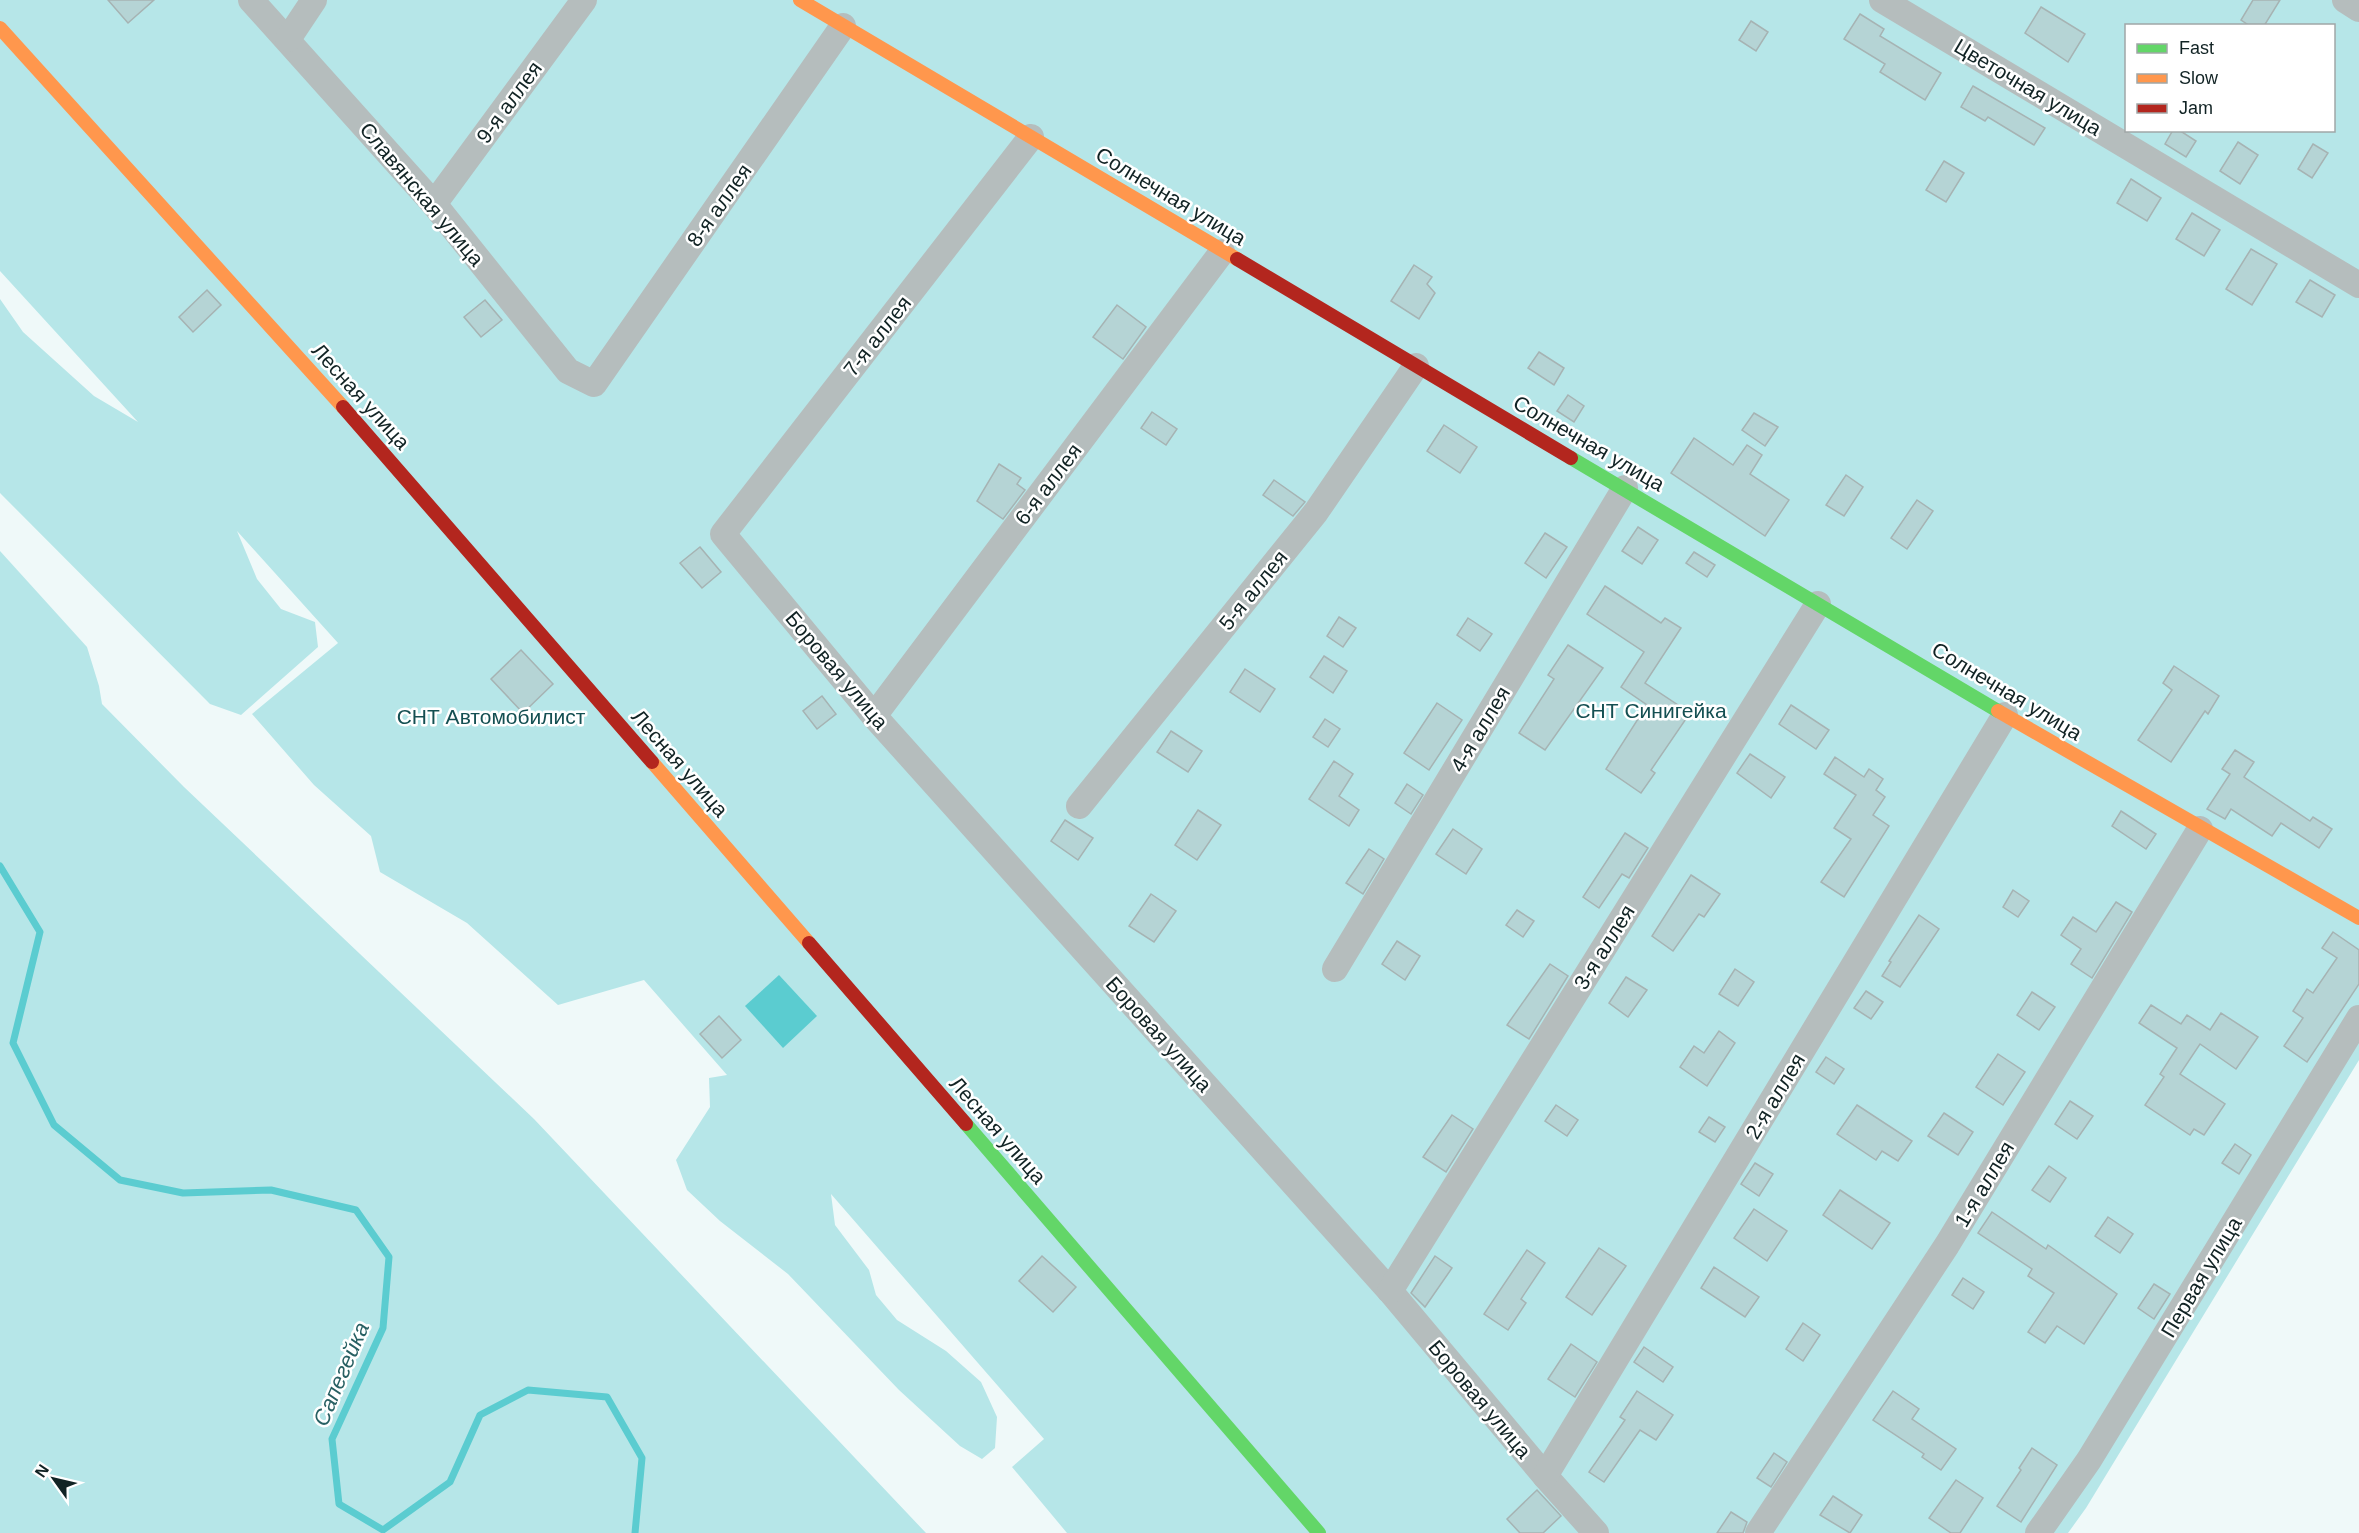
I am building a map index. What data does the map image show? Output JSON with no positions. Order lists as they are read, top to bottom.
{
  "streets": {
    "street": [
      "Цветочная улица",
      "9-я аллея",
      "Славянская улица",
      "Солнечная улица",
      "8-я аллея",
      "7-я аллея",
      "Лесная улица",
      "6-я аллея",
      "5-я аллея",
      "Боровая улица",
      "4-я аллея",
      "3-я аллея",
      "2-я аллея",
      "1-я аллея",
      "Первая улица"
    ]
  },
  "crossings": [
    ["9-я аллея", "Славянская улица"],
    ["Славянская улица", "8-я аллея"],
    ["Солнечная улица", "8-я аллея"],
    ["Солнечная улица", "7-я аллея"],
    ["Солнечная улица", "6-я аллея"],
    ["Солнечная улица", "5-я аллея"],
    ["Солнечная улица", "4-я аллея"],
    ["Солнечная улица", "3-я аллея"],
    ["Солнечная улица", "2-я аллея"],
    ["Солнечная улица", "1-я аллея"],
    ["7-я аллея", "Боровая улица"],
    ["6-я аллея", "Боровая улица"],
    ["Боровая улица", "3-я аллея"],
    ["Боровая улица", "2-я аллея"]
  ],
  "water": ["Сапегейка"],
  "parks": ["СНТ Синигейка", "СНТ Автомобилист"],
  "legend": ["Fast", "Slow", "Jam"],
  "north": "top left"
}
